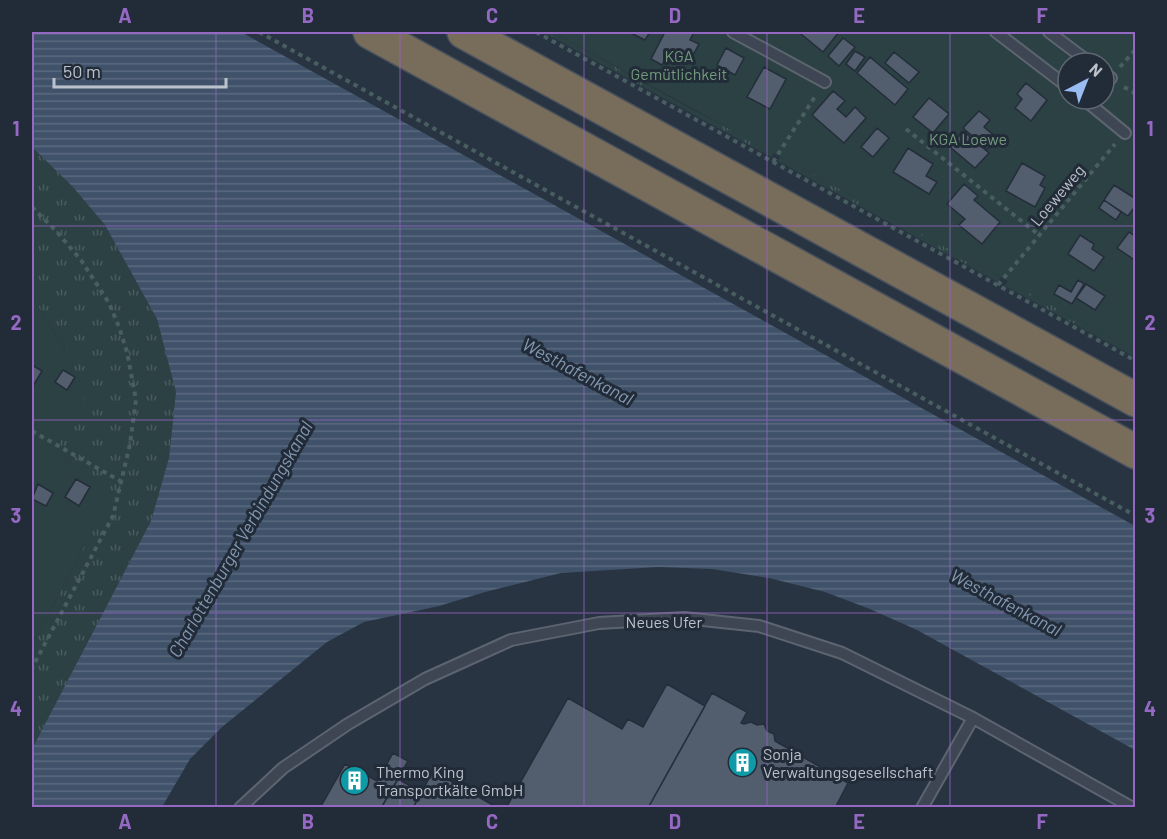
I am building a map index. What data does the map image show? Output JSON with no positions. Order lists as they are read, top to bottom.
{
  "streets": {
    "lane": ["Neues Ufer"],
    "path": ["Loeweweg"]
  },
  "water": ["Westhafenkanal", "Charlottenburger Verbindungskanal"],
  "parks": ["KGA Gemütlichkeit", "KGA Loewe"],
  "places": {
    "building": ["Sonja Verwaltungsgesellschaft", "Thermo King Transportkälte GmbH"]
  },
  "scale_bar": "50 m",
  "north": "top right",
  "grid": {
    "columns": [
      "A",
      "B",
      "C",
      "D",
      "E",
      "F"
    ],
    "rows": [
      "1",
      "2",
      "3",
      "4"
    ]
  }
}
